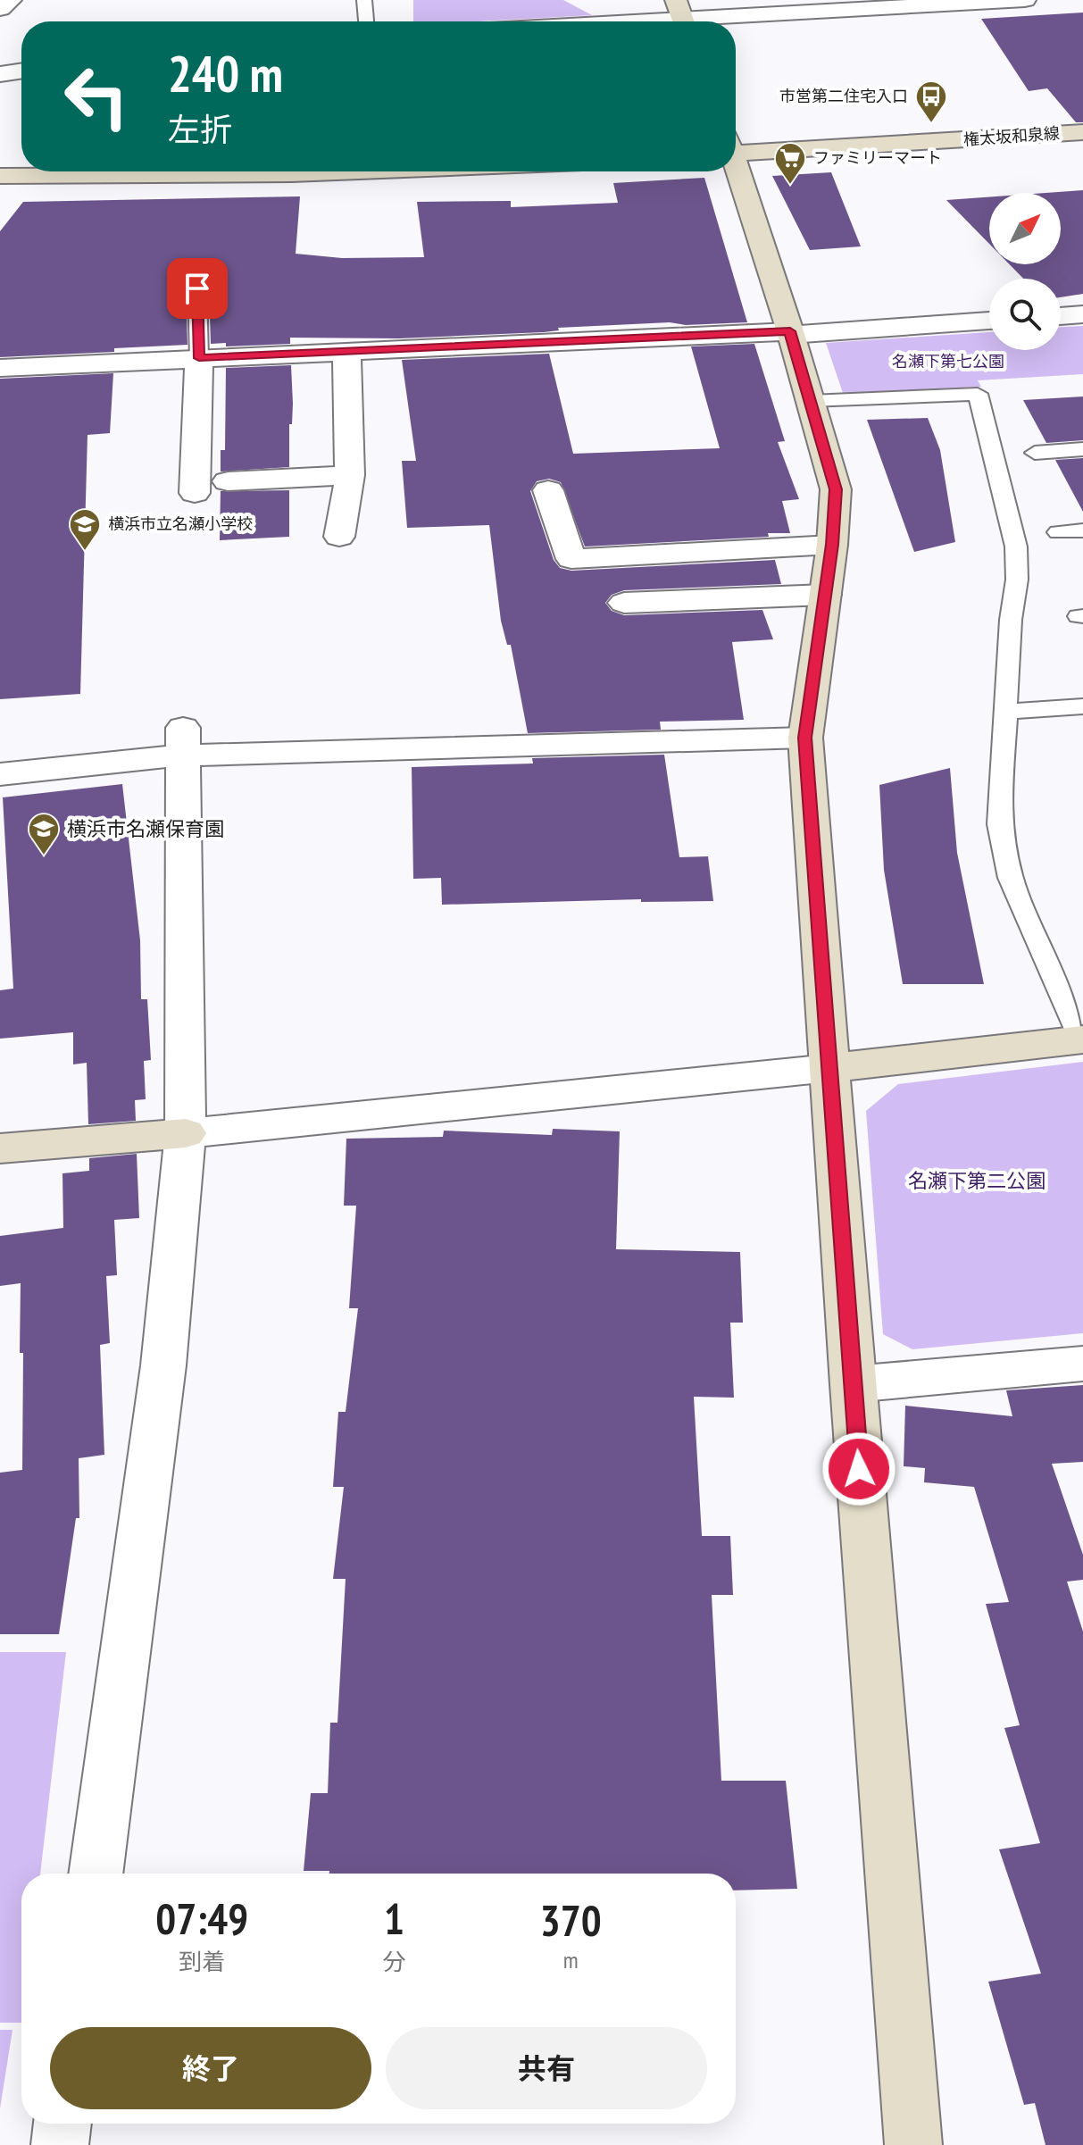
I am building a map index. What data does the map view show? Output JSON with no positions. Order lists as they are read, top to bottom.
{
  "streets": {
    "street": ["権太坂和泉線"]
  },
  "parks": ["名瀬下第七公園", "名瀬下第二公園"],
  "places": {
    "bus stop": ["市営第二住宅入口"],
    "supermarket": ["ファミリーマート"],
    "school or university": ["横浜市立名瀬小学校", "横浜市名瀬保育園"]
  },
  "north": "top right",
  "page": {
    "turn": ["240 m", "左折"],
    "eta": [
      "07:49",
      "到着",
      "1",
      "分",
      "370",
      "m"
    ],
    "buttons": ["終了", "共有"]
  }
}
